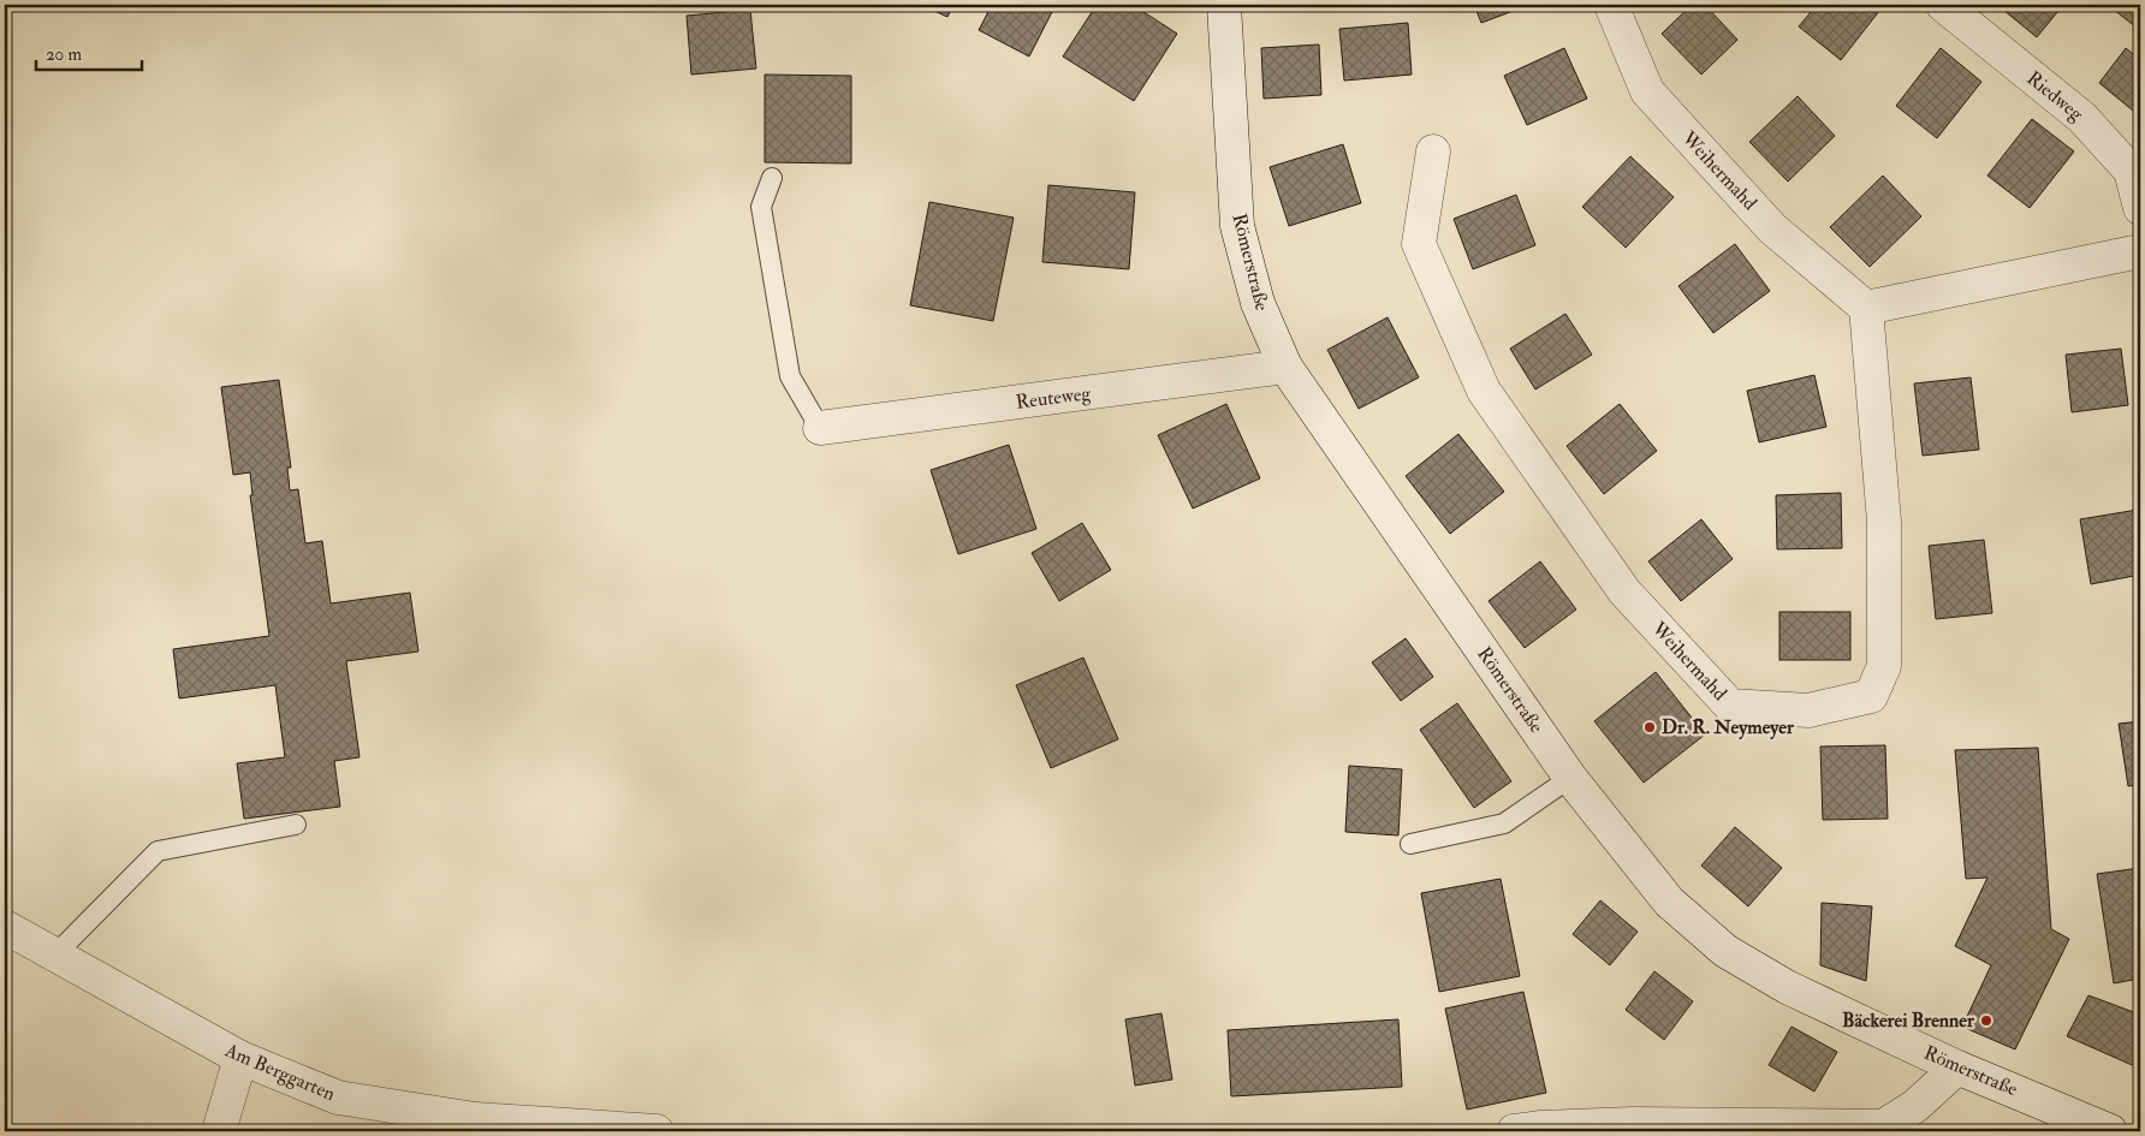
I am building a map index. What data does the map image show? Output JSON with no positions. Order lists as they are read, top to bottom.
{
  "streets": {
    "street": [
      "Riedweg",
      "Weihermahd",
      "Römerstraße",
      "Reuteweg",
      "Am Berggarten"
    ]
  },
  "crossings": [
    ["Römerstraße", "Reuteweg"]
  ],
  "places": ["Dr. R. Neymeyer", "Bäckerei Brenner"],
  "scale_bar": "20 m"
}
